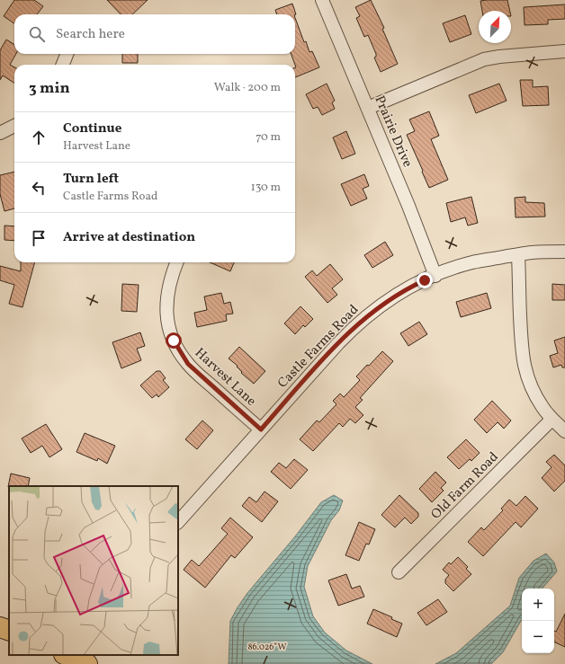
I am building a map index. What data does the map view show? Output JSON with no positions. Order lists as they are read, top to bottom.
{
  "streets": {
    "street": [
      "Prairie Drive",
      "Castle Farms Road",
      "Harvest Lane",
      "Old Farm Road"
    ]
  },
  "crossings": [
    ["Prairie Drive", "Castle Farms Road"],
    ["Castle Farms Road", "Harvest Lane"]
  ],
  "north": "top right",
  "page": {
    "search": "Search here",
    "heading": ["3 min", "Walk · 200 m"],
    "list": [
      ["Continue", "Harvest Lane", "70 m"],
      ["Turn left", "Castle Farms Road", "130 m"],
      "Arrive at destination"
    ],
    "map_buttons": ["+", "−"]
  },
  "coordinates": ["86.026°W"]
}
